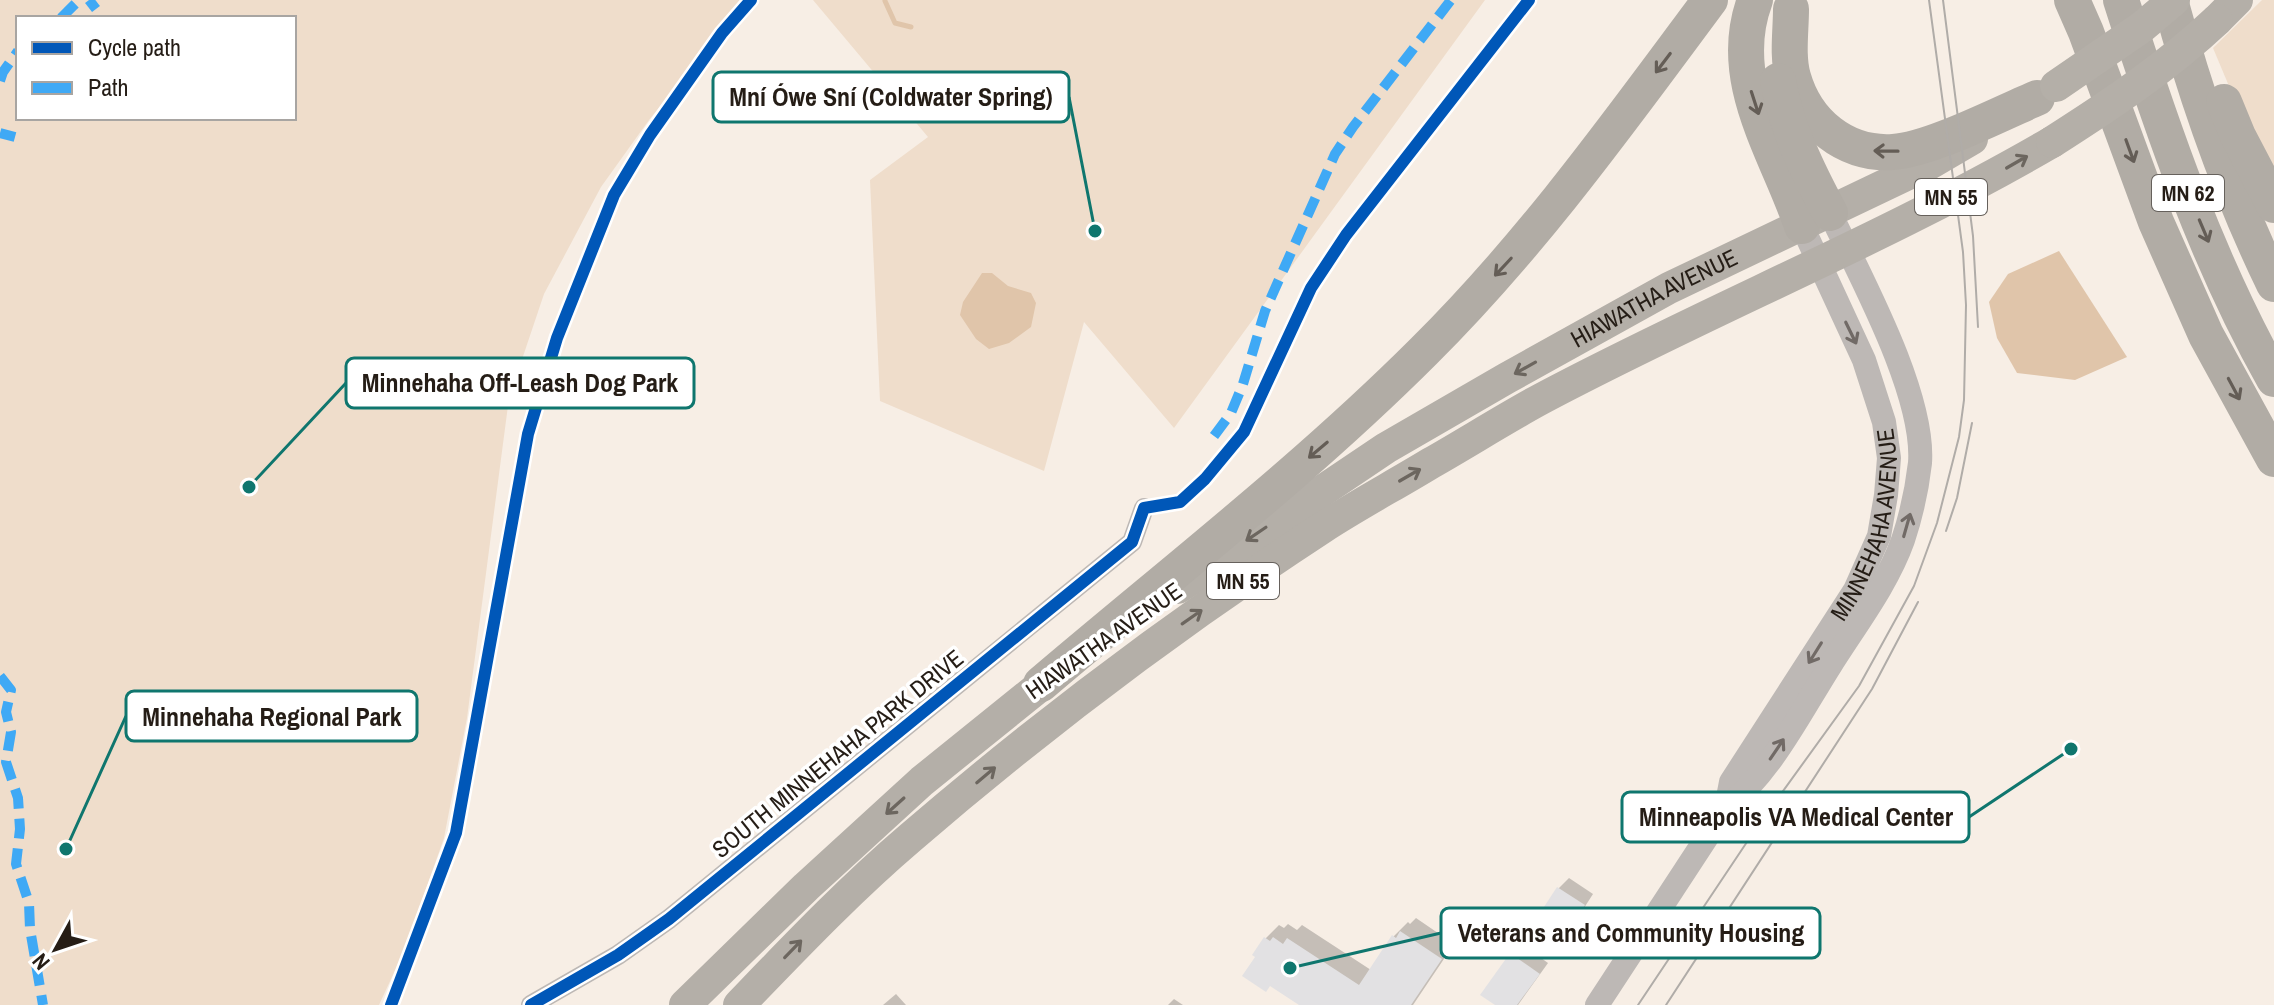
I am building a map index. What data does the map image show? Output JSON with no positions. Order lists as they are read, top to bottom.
{
  "streets": {
    "highway": ["MN 62", "MN 55", "HIAWATHA AVENUE"],
    "street": ["MINNEHAHA AVENUE", "SOUTH MINNEHAHA PARK DRIVE"]
  },
  "crossings": [
    ["MN 55", "HIAWATHA AVENUE"],
    ["MN 55", "MINNEHAHA AVENUE"],
    ["HIAWATHA AVENUE", "MINNEHAHA AVENUE"]
  ],
  "places": [
    "Mní Ówe Sní (Coldwater Spring)",
    "Minnehaha Off-Leash Dog Park",
    "Minneapolis VA Medical Center",
    "Minnehaha Regional Park",
    "Veterans and Community Housing"
  ],
  "legend": ["Cycle path", "Path"],
  "north": "bottom left"
}
